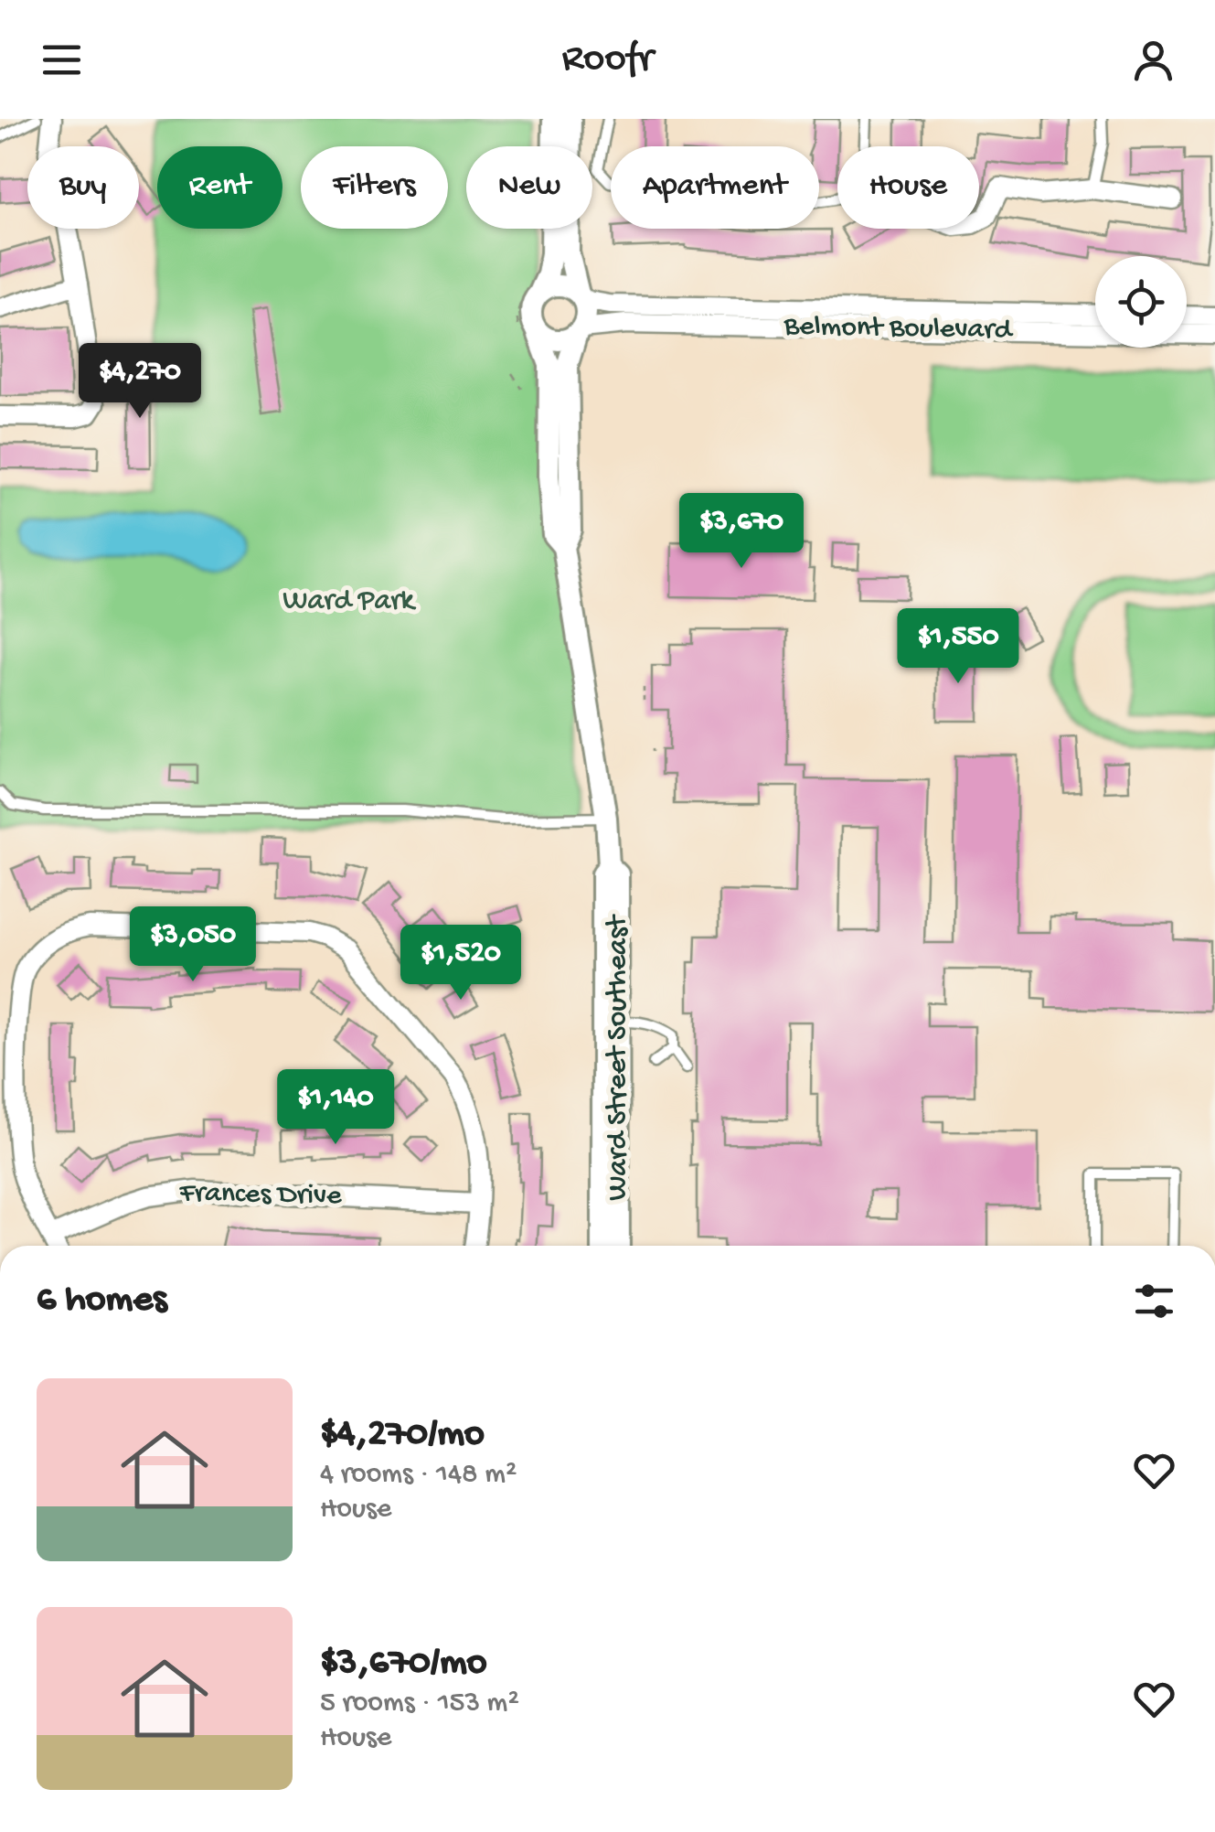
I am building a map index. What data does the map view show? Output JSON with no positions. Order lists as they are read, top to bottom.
{
  "streets": {
    "street": ["Belmont Boulevard", "Ward Street Southeast", "Frances Drive"]
  },
  "crossings": [
    ["Belmont Boulevard", "Ward Street Southeast"]
  ],
  "parks": ["Ward Park"],
  "page": {
    "header": "Roofr",
    "chip": [
      "Buy",
      "Rent",
      "Filters",
      "New",
      "Apartment",
      "House"
    ],
    "price": [
      "$4,270",
      "$3,670",
      "$1,550",
      "$3,050",
      "$1,520",
      "$1,140"
    ],
    "heading": "6 homes",
    "list": [
      {
        "name": "$4,270/mo",
        "note": "4 rooms · 148 m² · House"
      },
      {
        "name": "$3,670/mo",
        "note": "5 rooms · 153 m² · House"
      }
    ]
  }
}
